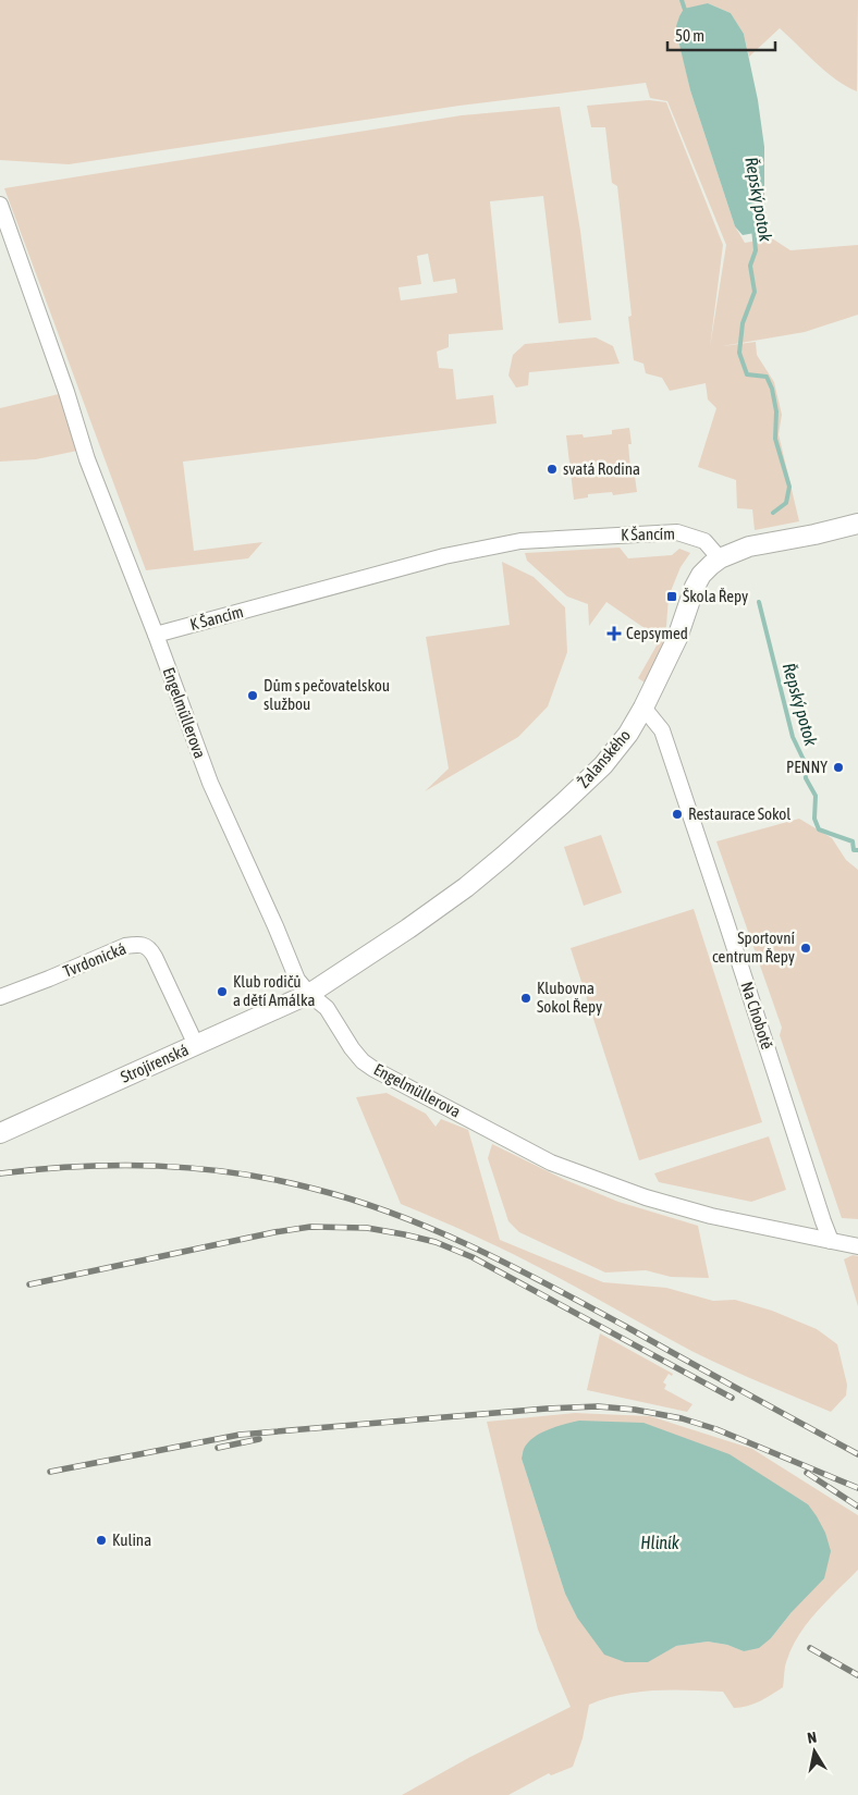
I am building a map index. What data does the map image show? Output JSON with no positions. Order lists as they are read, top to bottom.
{
  "streets": {
    "street": [
      "K Šancím",
      "Engelmüllerova",
      "Žalanského",
      "Tvrdonická",
      "Na Chobotě",
      "Strojírenská"
    ]
  },
  "crossings": [
    ["K Šancím", "Engelmüllerova"],
    ["K Šancím", "Žalanského"],
    ["Engelmüllerova", "Žalanského"],
    ["Engelmüllerova", "Na Chobotě"],
    ["Engelmüllerova", "Strojírenská"],
    ["Žalanského", "Na Chobotě"],
    ["Žalanského", "Strojírenská"],
    ["Tvrdonická", "Strojírenská"]
  ],
  "water": ["Řepský potok", "Hliník"],
  "places": {
    "other": [
      "svatá Rodina",
      "Dům s pečovatelskou službou",
      "PENNY",
      "Restaurace Sokol",
      "Sportovní centrum Řepy",
      "Klub rodičů a dětí Amálka",
      "Klubovna Sokol Řepy",
      "Kulina"
    ],
    "transit": ["Škola Řepy"],
    "health": ["Cepsymed"]
  },
  "scale_bar": "50 m",
  "north": "top"
}
